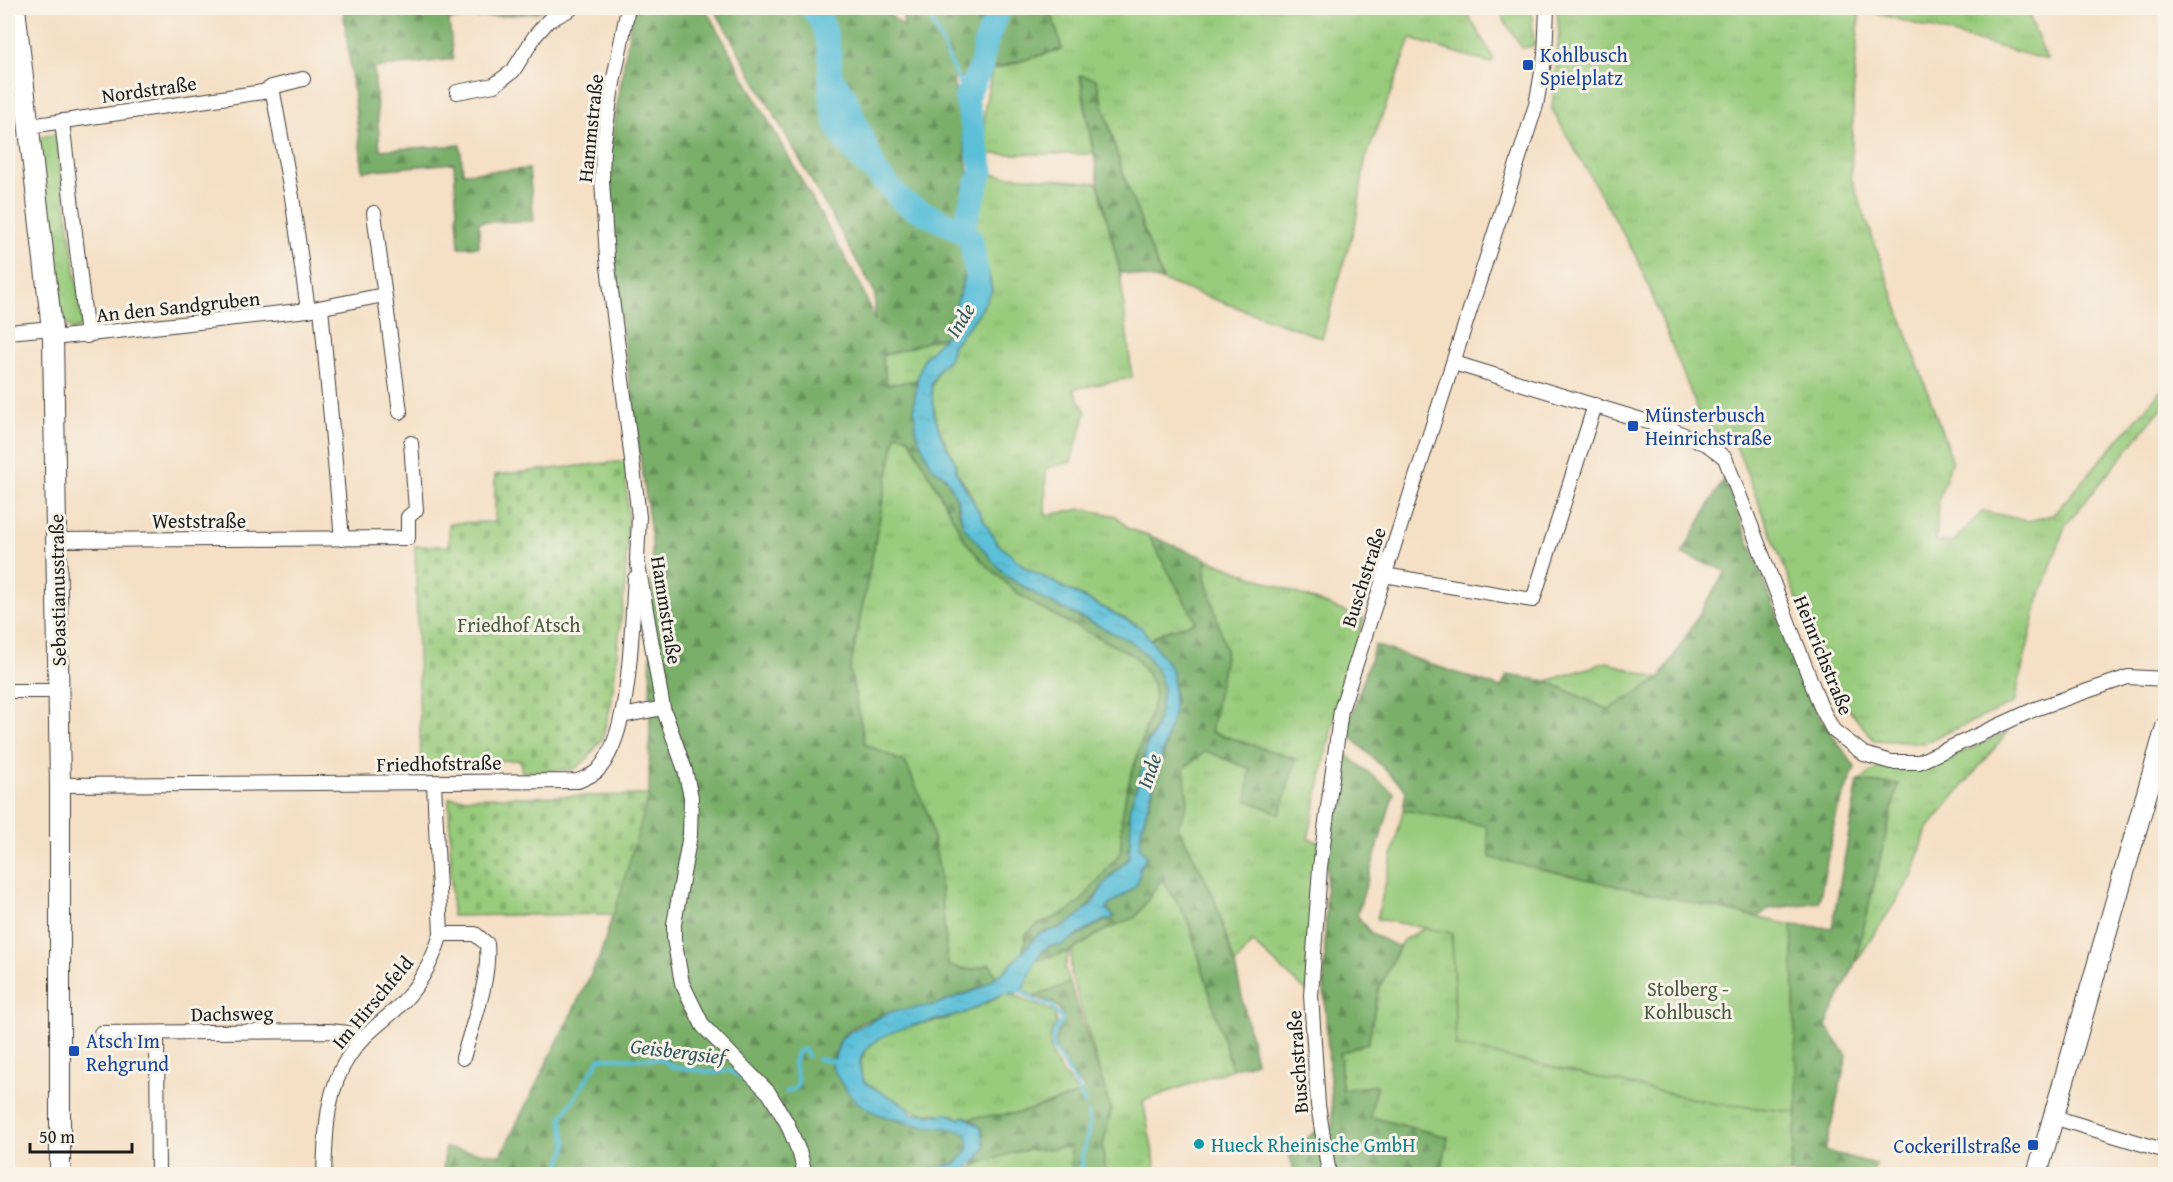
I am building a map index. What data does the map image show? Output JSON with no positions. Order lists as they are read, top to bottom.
{
  "streets": {
    "main road": ["Sebastianusstraße"],
    "street": [
      "Nordstraße",
      "Hammstraße",
      "An den Sandgruben",
      "Weststraße",
      "Buschstraße",
      "Heinrichstraße",
      "Friedhofstraße",
      "Im Hirschfeld",
      "Dachsweg"
    ]
  },
  "crossings": [
    ["Nordstraße", "Sebastianusstraße"],
    ["Hammstraße", "Friedhofstraße"],
    ["An den Sandgruben", "Sebastianusstraße"],
    ["Weststraße", "Sebastianusstraße"],
    ["Buschstraße", "Heinrichstraße"],
    ["Sebastianusstraße", "Friedhofstraße"],
    ["Friedhofstraße", "Im Hirschfeld"],
    ["Im Hirschfeld", "Dachsweg"]
  ],
  "water": ["Inde", "Geisbergsief"],
  "parks": ["Friedhof Atsch", "Stolberg - Kohlbusch"],
  "places": {
    "transit": [
      "Kohlbusch Spielplatz",
      "Münsterbusch Heinrichstraße",
      "Atsch Im Rehgrund",
      "Cockerillstraße"
    ],
    "other": ["Hueck Rheinische GmbH"]
  },
  "scale_bar": "50 m"
}
